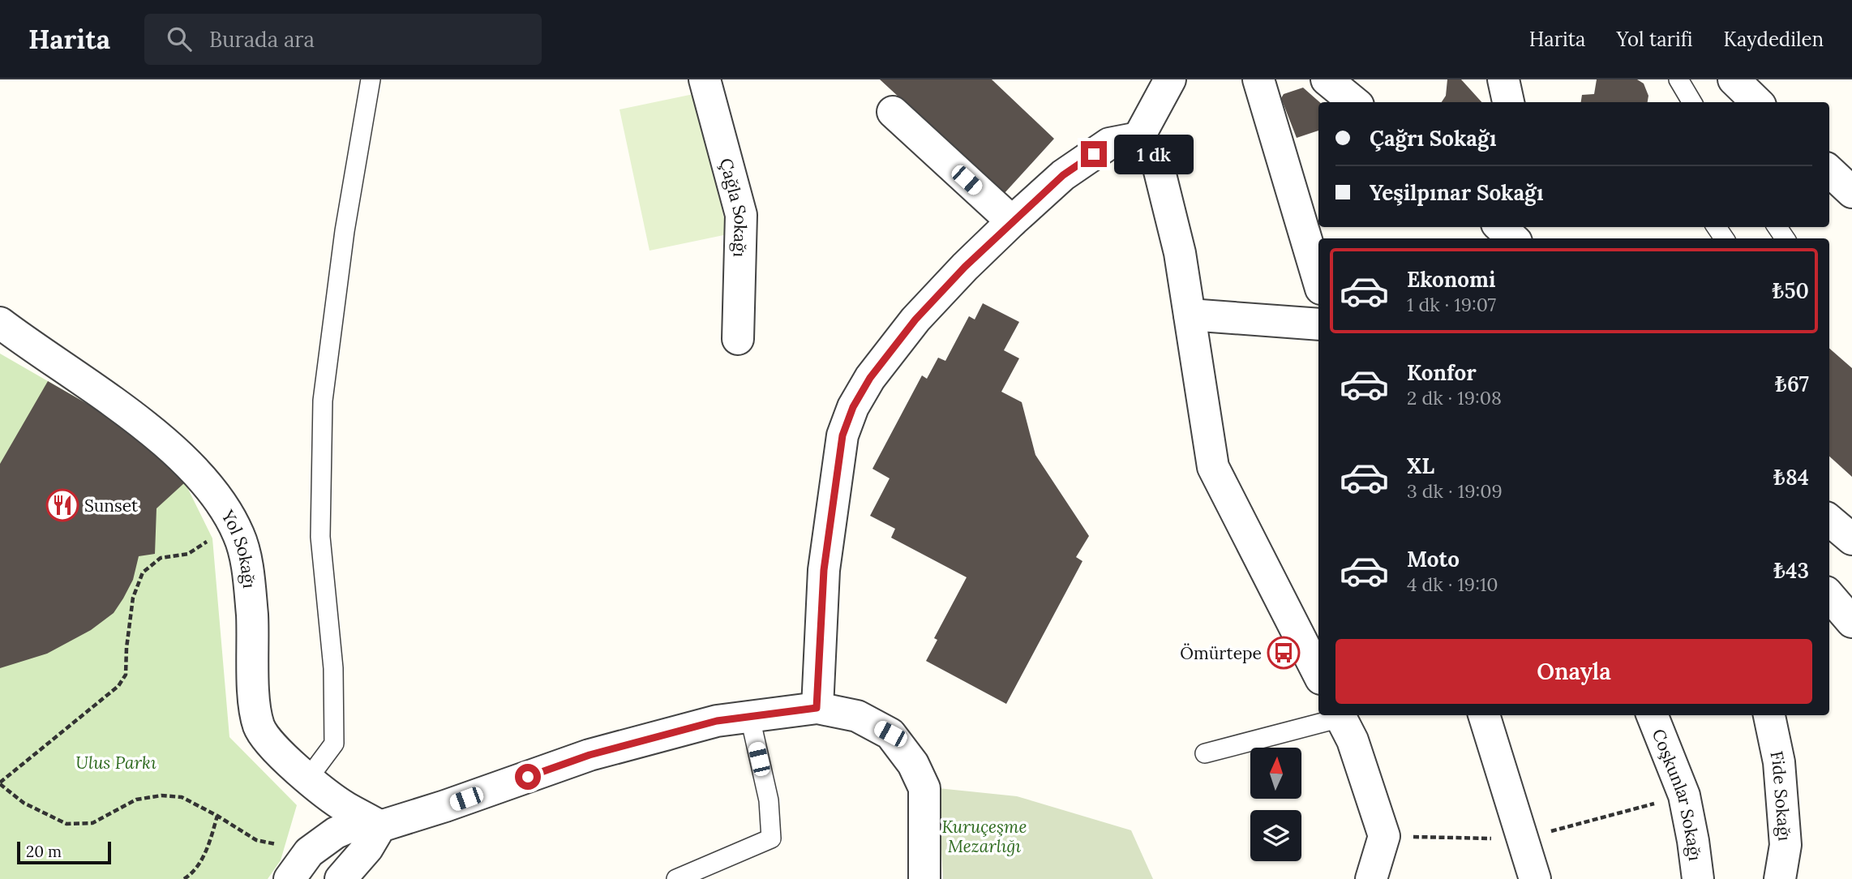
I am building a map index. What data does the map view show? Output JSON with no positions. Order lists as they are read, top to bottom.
{
  "streets": {
    "street": [
      "Çağla Sokağı",
      "Yol Sokağı",
      "Coşkunlar Sokağı",
      "Fide Sokağı"
    ]
  },
  "parks": ["Ulus Parkı", "Kuruçeşme Mezarlığı"],
  "places": {
    "restaurant": ["Sunset"],
    "bus stop": ["Ömürtepe"]
  },
  "scale_bar": "20 m",
  "north": "top",
  "page": {
    "header": "Harita",
    "search": "Burada ara",
    "nav": ["Harita", "Yol tarifi", "Kaydedilen"],
    "banner": ["Çağrı Sokağı", "Yeşilpınar Sokağı"],
    "bubble": "1 dk",
    "list": [
      {
        "name": "Ekonomi",
        "note": "1 dk · 19:07",
        "value": "₺50"
      },
      {
        "name": "Konfor",
        "note": "2 dk · 19:08",
        "value": "₺67"
      },
      {
        "name": "XL",
        "note": "3 dk · 19:09",
        "value": "₺84"
      },
      {
        "name": "Moto",
        "note": "4 dk · 19:10",
        "value": "₺43"
      }
    ],
    "buttons": "Onayla",
    "scale": "20 m"
  }
}
